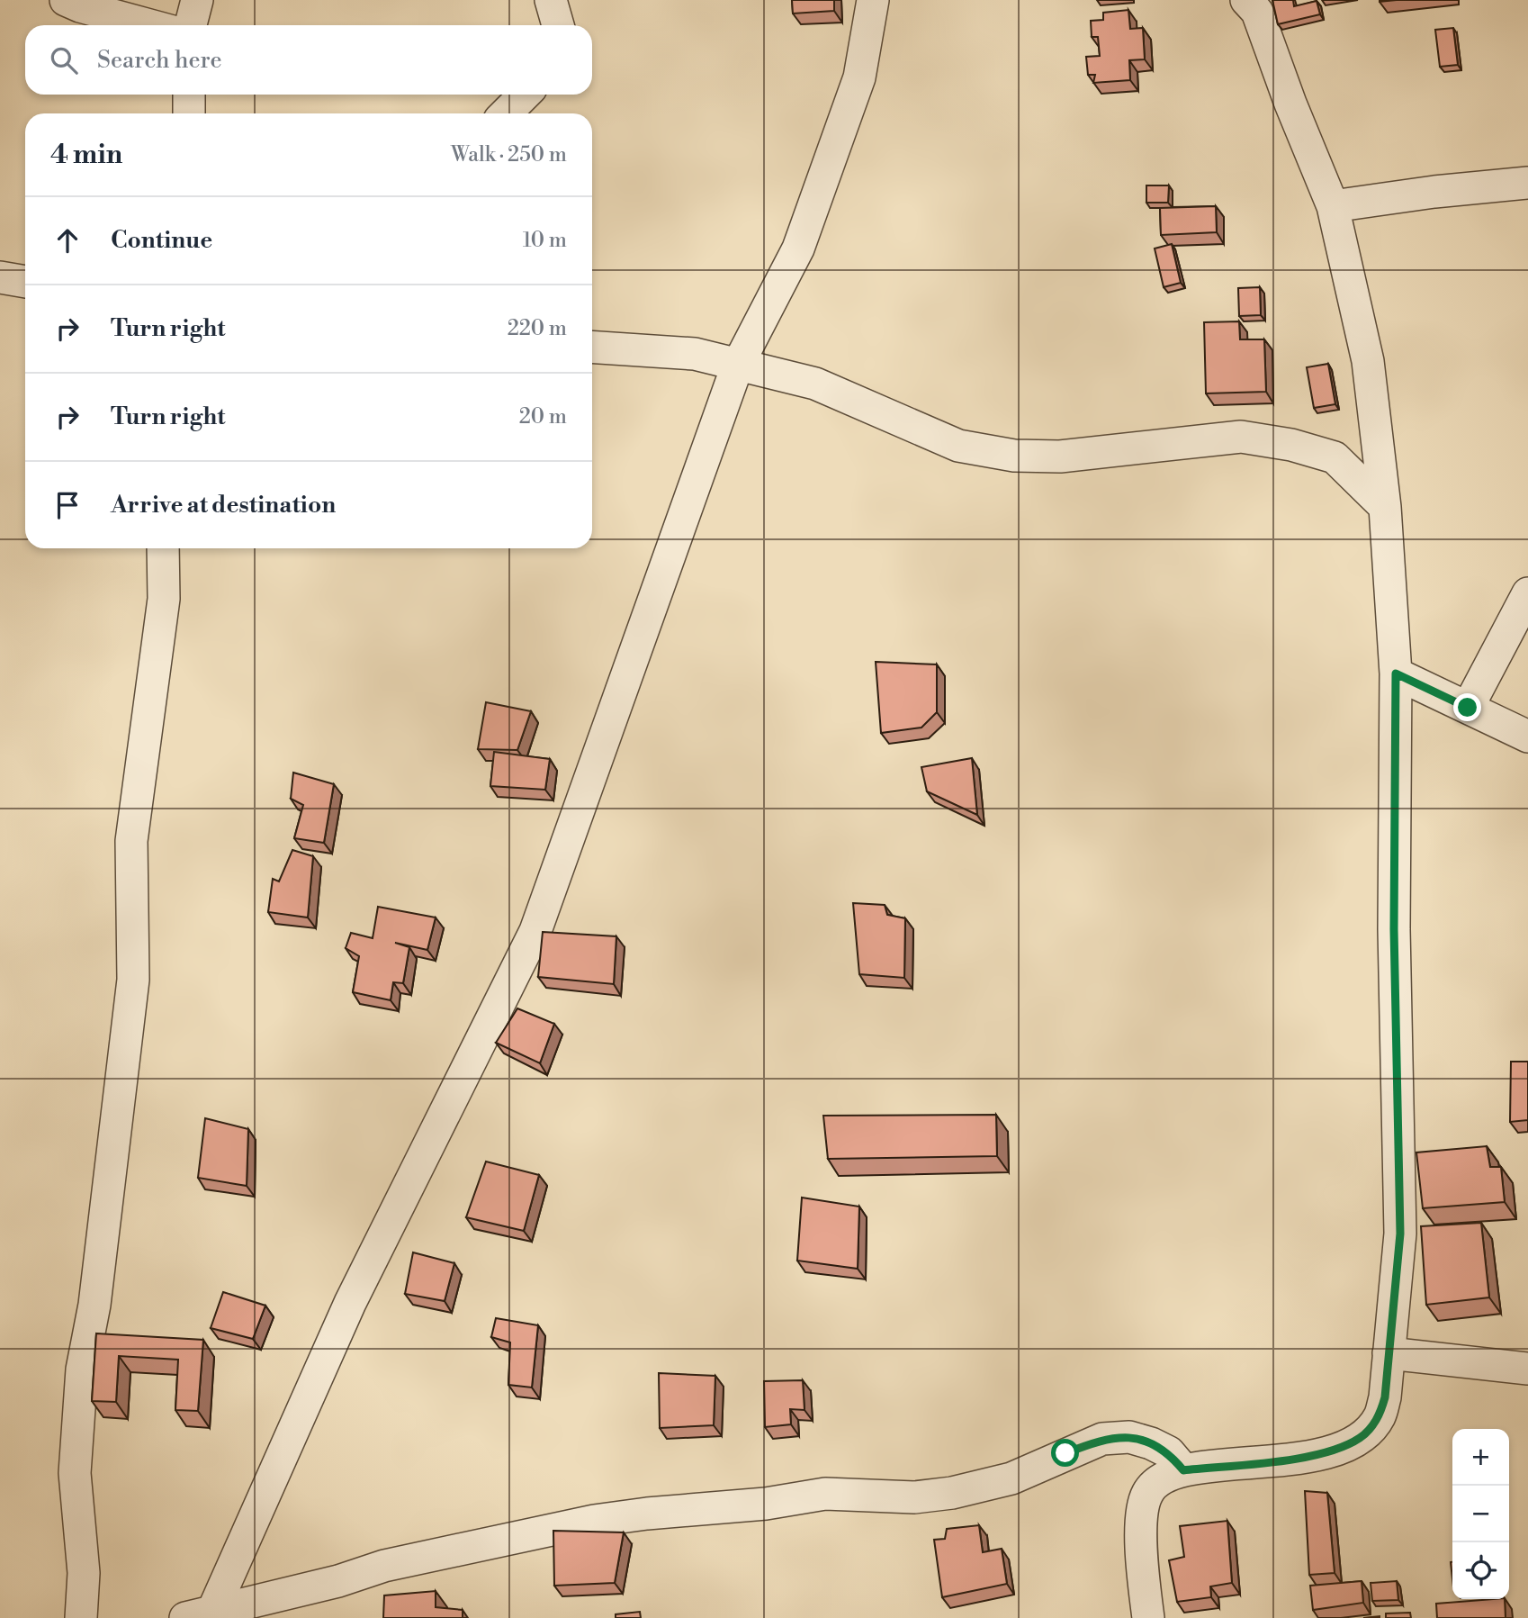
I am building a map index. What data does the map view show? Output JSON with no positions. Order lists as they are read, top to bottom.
{
  "page": {
    "search": "Search here",
    "heading": ["4 min", "Walk · 250 m"],
    "list": [
      ["Continue", "10 m"],
      ["Turn right", "220 m"],
      ["Turn right", "20 m"],
      "Arrive at destination"
    ],
    "map_buttons": ["+", "−"]
  }
}
